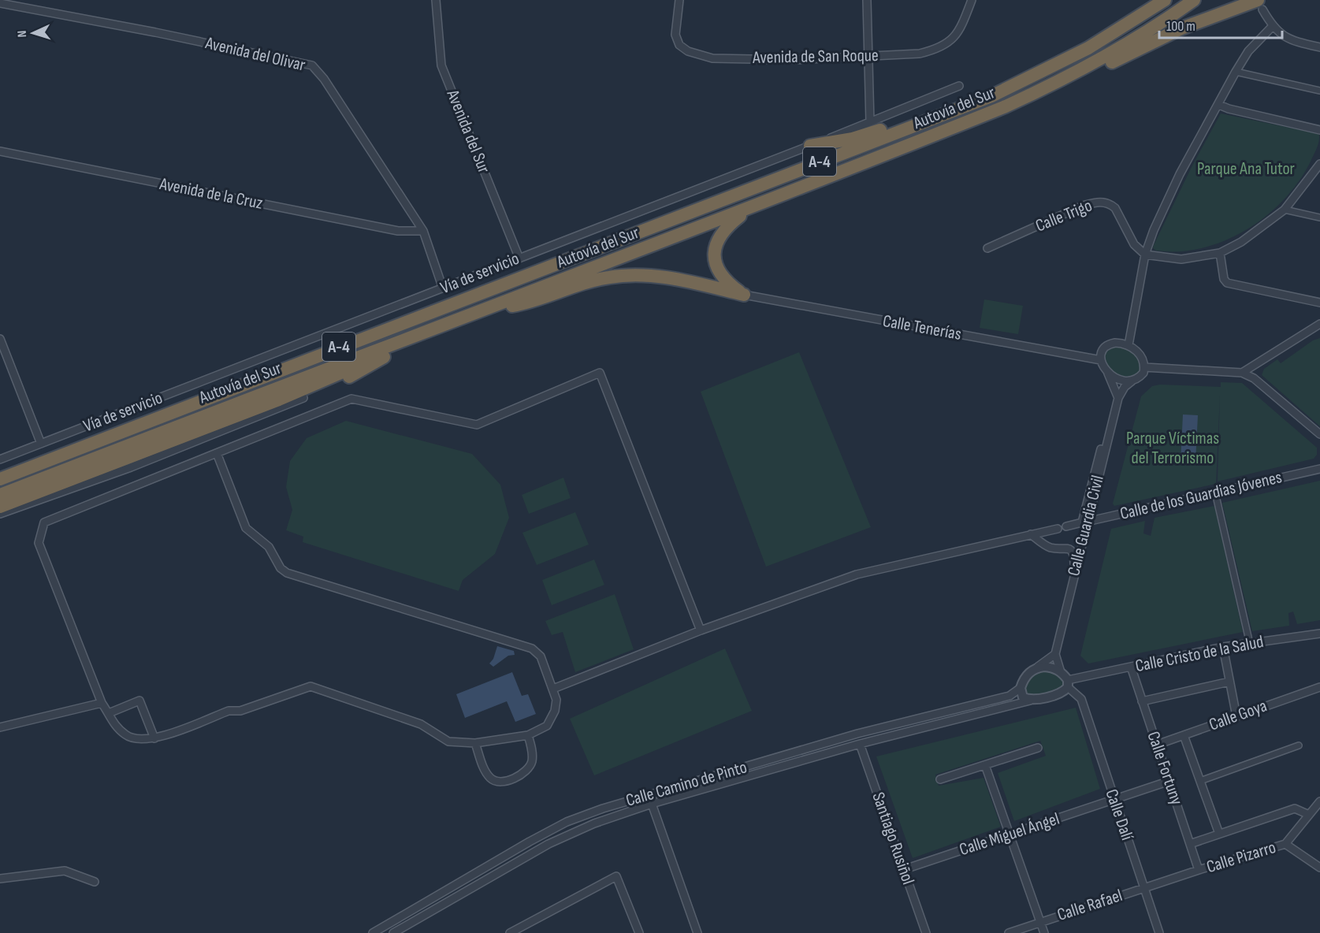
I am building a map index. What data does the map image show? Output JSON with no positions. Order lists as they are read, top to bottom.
{
  "streets": {
    "highway": ["Autovía del Sur", "A-4"],
    "street": [
      "Avenida del Olivar",
      "Avenida de San Roque",
      "Avenida del Sur",
      "Avenida de la Cruz",
      "Calle Trigo",
      "Vía de servicio",
      "Calle Tenerías",
      "Calle de los Guardias Jóvenes",
      "Calle Guardia Civil",
      "Calle Cristo de la Salud",
      "Calle Goya",
      "Calle Fortuny",
      "Calle Camino de Pinto",
      "Calle Dalí",
      "Calle Miguel Ángel",
      "Santiago Rusiñol",
      "Calle Pizarro",
      "Calle Rafael"
    ]
  },
  "crossings": [
    ["Avenida del Olivar", "Avenida de la Cruz"],
    ["Avenida del Olivar", "Vía de servicio"],
    ["Avenida del Sur", "Vía de servicio"],
    ["Calle Tenerías", "Calle Guardia Civil"],
    ["Calle de los Guardias Jóvenes", "Calle Guardia Civil"],
    ["Calle Cristo de la Salud", "Calle Fortuny"],
    ["Calle Cristo de la Salud", "Calle Camino de Pinto"],
    ["Calle Cristo de la Salud", "Calle Dalí"],
    ["Calle Goya", "Calle Fortuny"],
    ["Calle Fortuny", "Calle Miguel Ángel"],
    ["Calle Fortuny", "Calle Pizarro"],
    ["Calle Camino de Pinto", "Calle Dalí"],
    ["Calle Camino de Pinto", "Santiago Rusiñol"],
    ["Calle Dalí", "Calle Miguel Ángel"],
    ["Calle Dalí", "Calle Pizarro"],
    ["Calle Dalí", "Calle Rafael"],
    ["Calle Miguel Ángel", "Santiago Rusiñol"],
    ["Calle Pizarro", "Calle Rafael"]
  ],
  "parks": ["Parque Ana Tutor", "Parque Víctimas del Terrorismo"],
  "scale_bar": "100 m",
  "north": "left"
}
